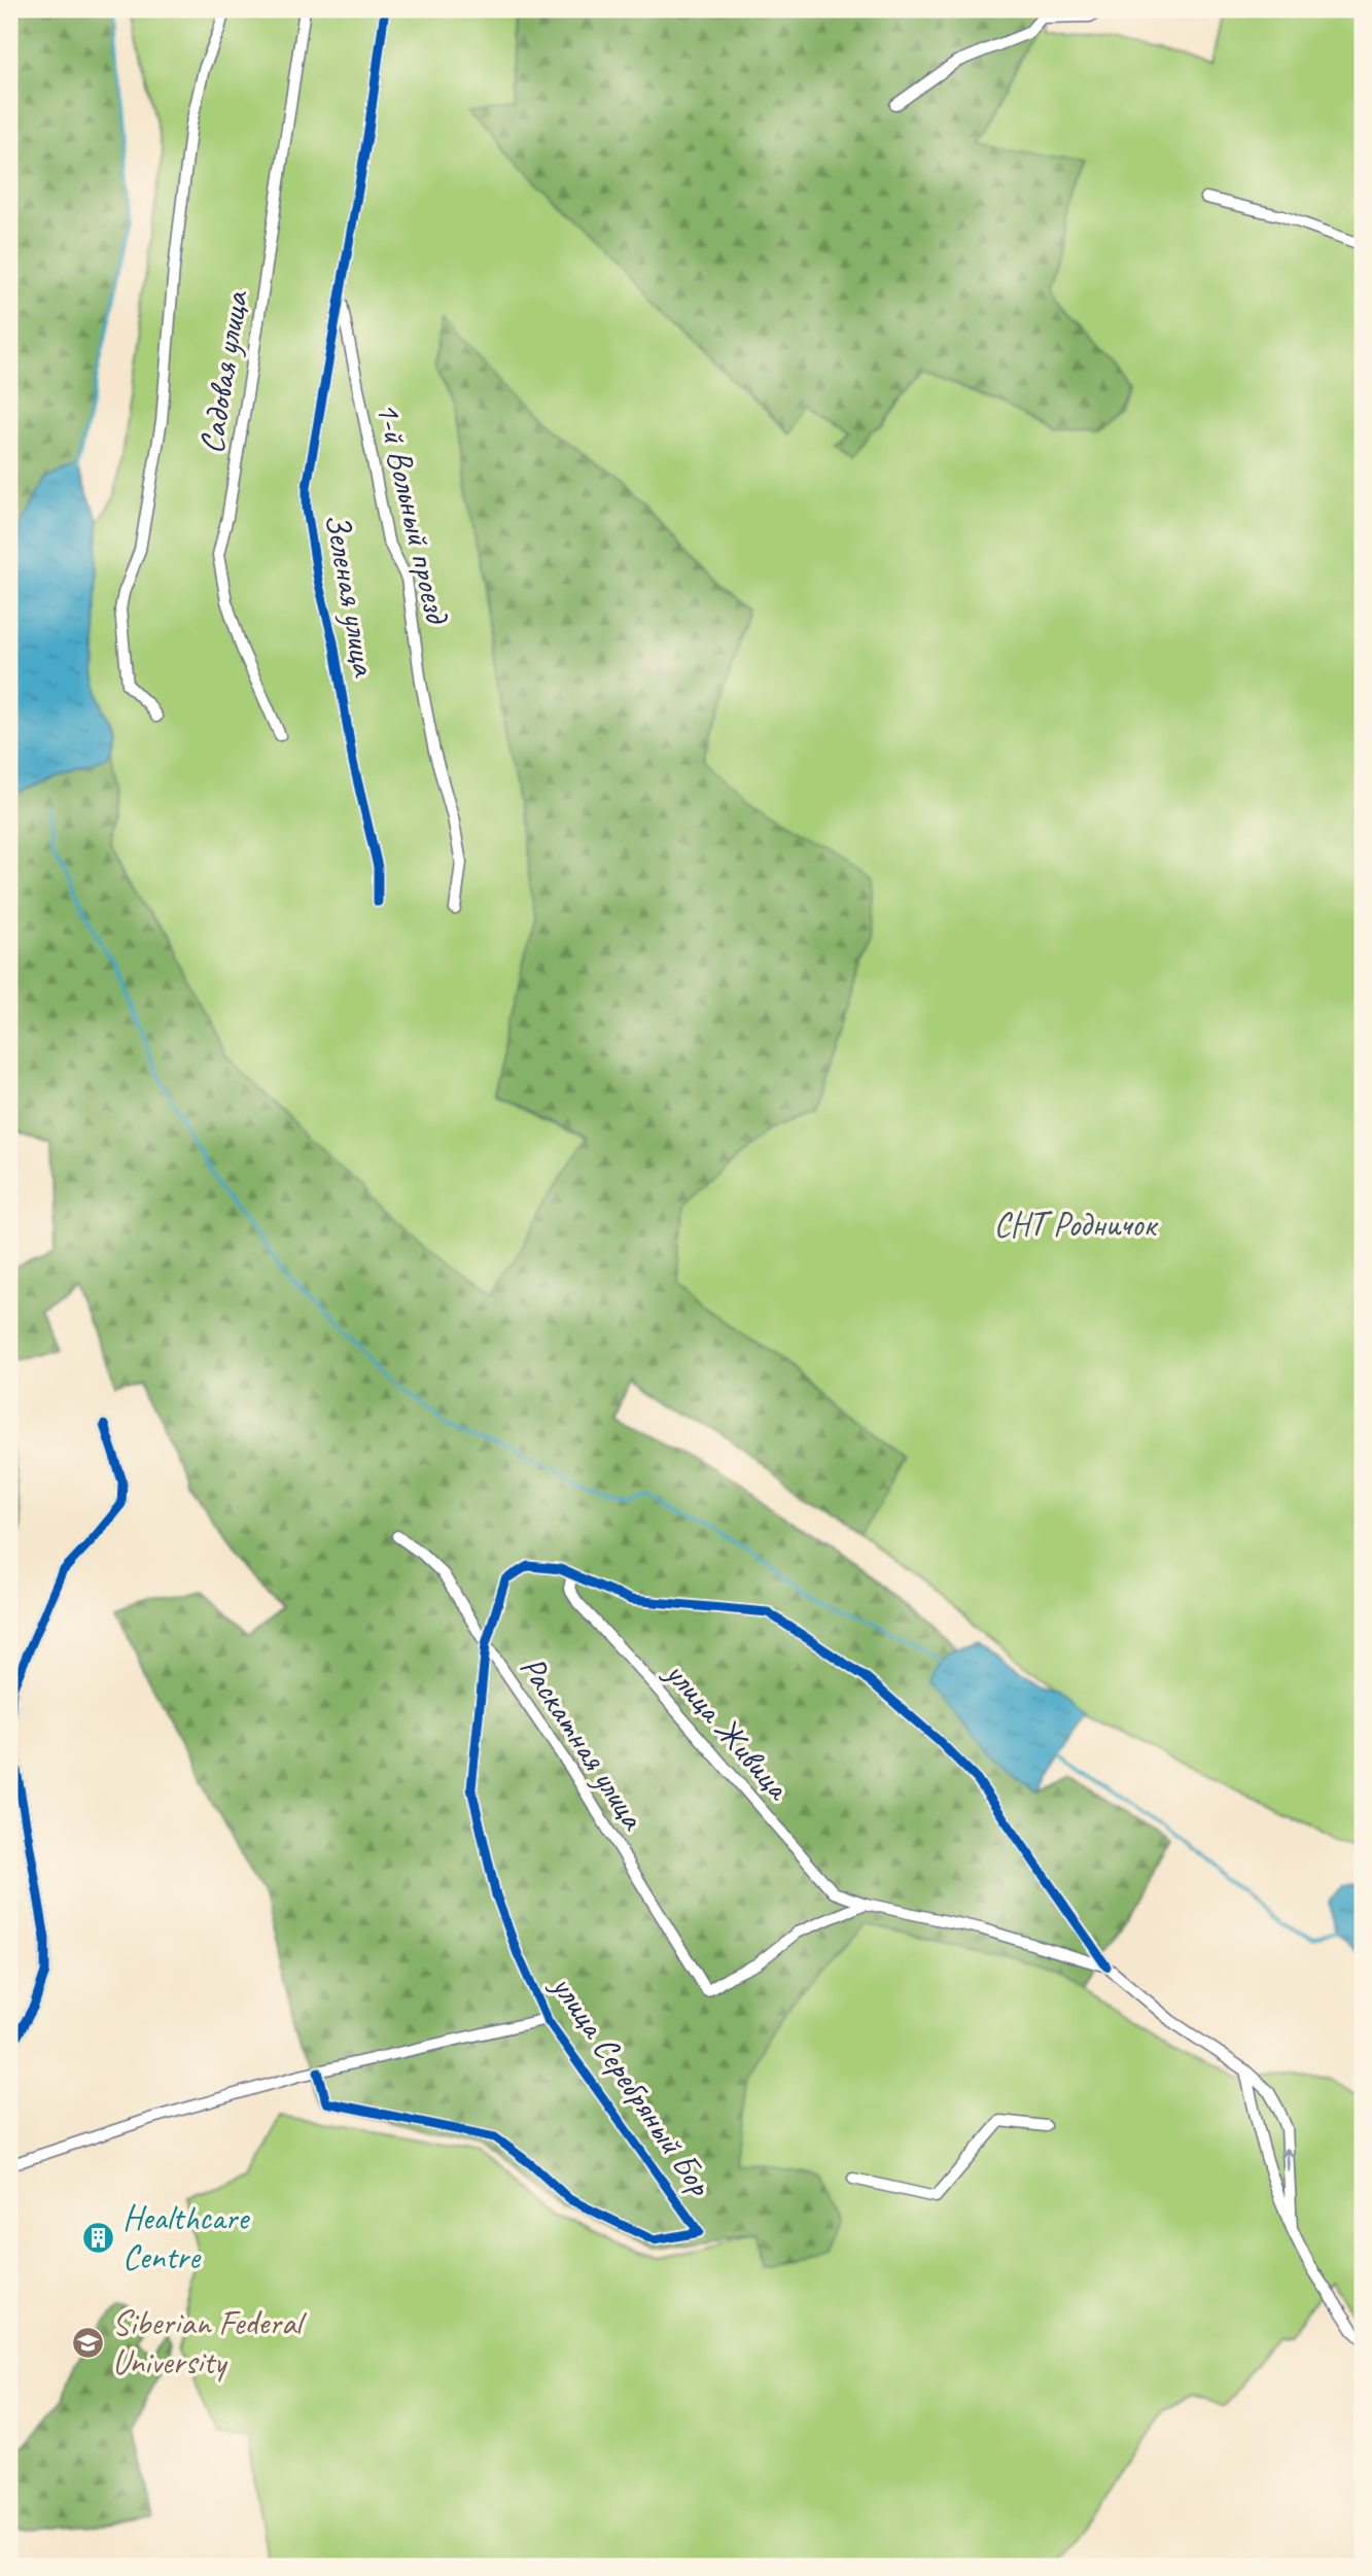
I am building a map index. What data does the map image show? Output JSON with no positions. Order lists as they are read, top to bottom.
{
  "streets": {
    "street": [
      "Садовая улица",
      "1-й Вольный проезд",
      "Зеленая улица",
      "улица Живица",
      "Раскатная улица",
      "улица Серебряный Бор"
    ]
  },
  "crossings": [
    ["1-й Вольный проезд", "Зеленая улица"],
    ["улица Живица", "Раскатная улица"],
    ["улица Живица", "улица Серебряный Бор"],
    ["Раскатная улица", "улица Серебряный Бор"]
  ],
  "parks": ["СНТ Родничок"],
  "places": {
    "building": ["Healthcare Centre"],
    "school or university": ["Siberian Federal University"]
  }
}
